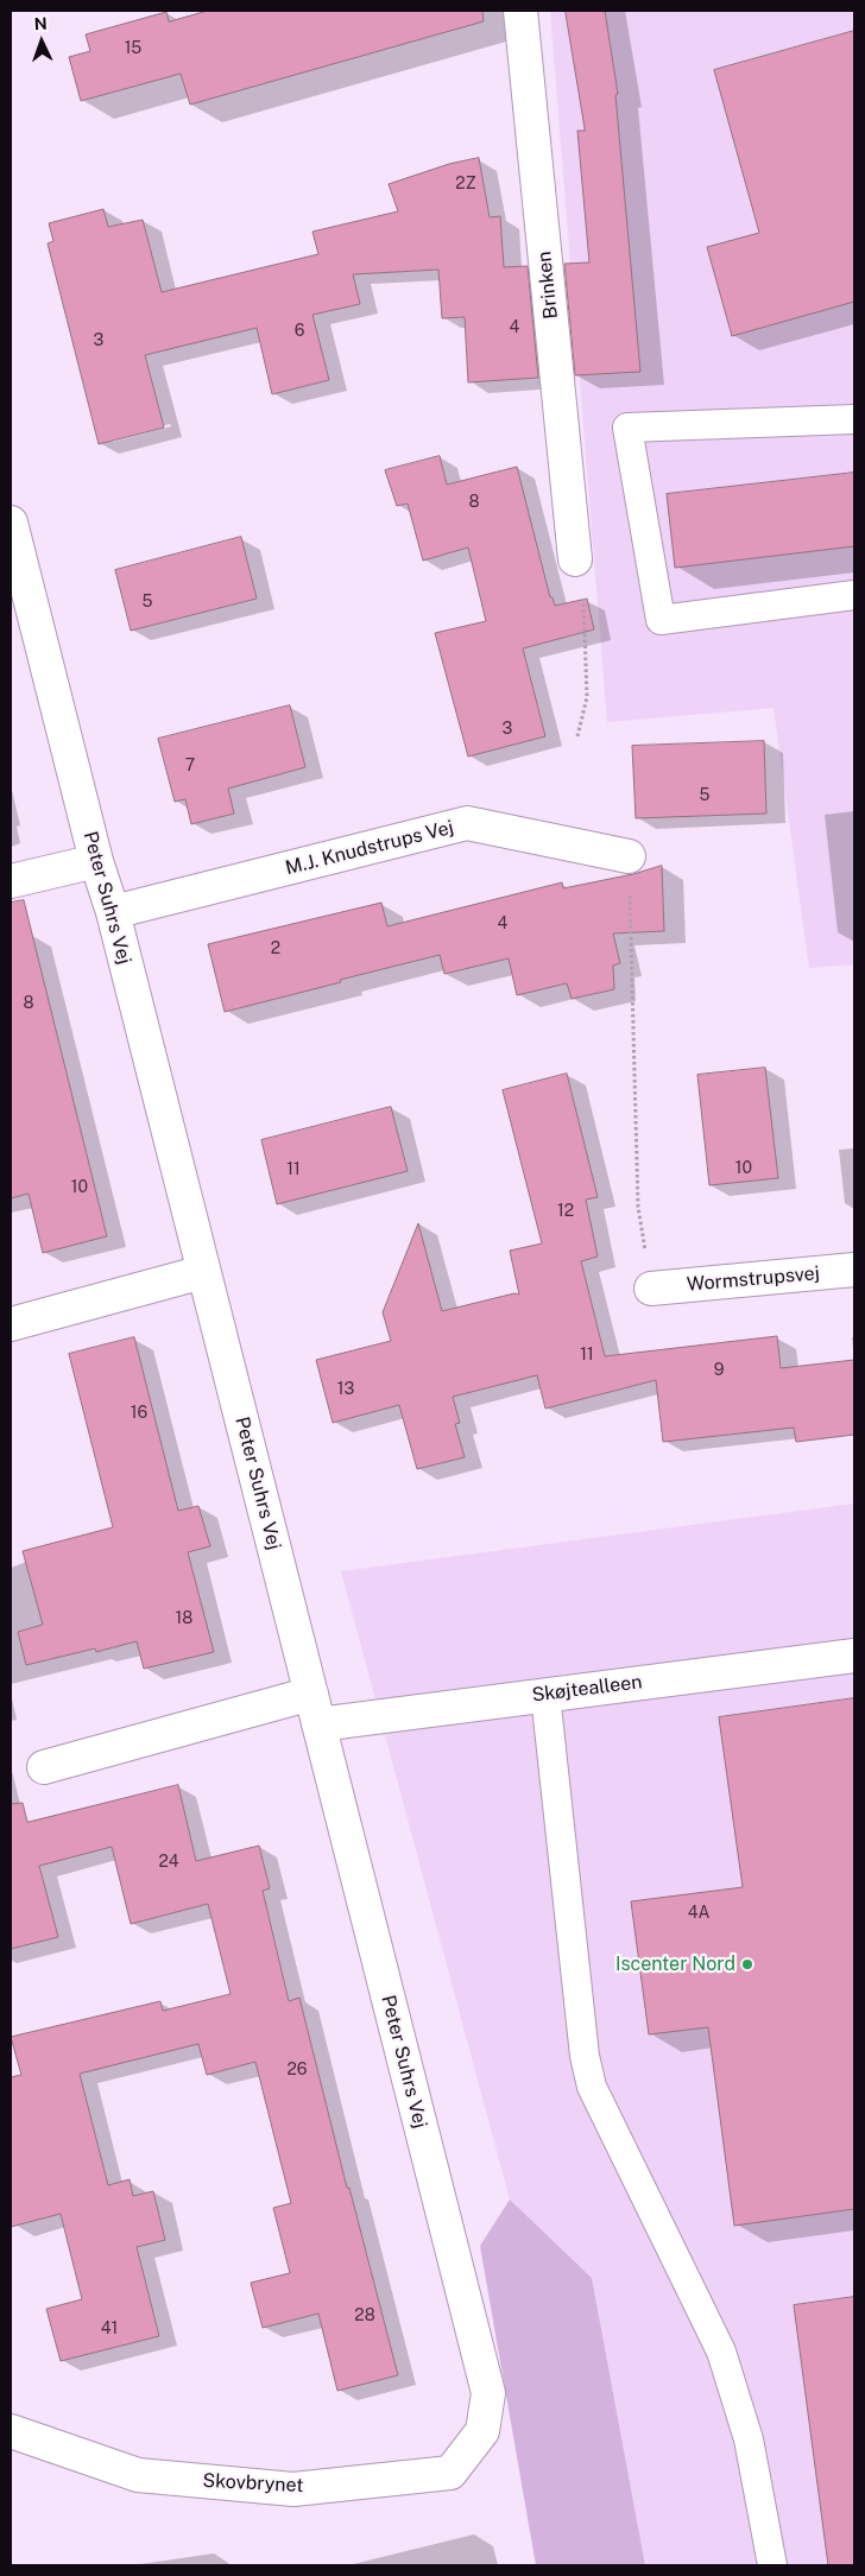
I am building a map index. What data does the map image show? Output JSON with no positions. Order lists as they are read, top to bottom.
{
  "streets": {
    "street": [
      "Brinken",
      "M.J. Knudstrups Vej",
      "Peter Suhrs Vej",
      "Wormstrupsvej",
      "Skøjtealleen",
      "Skovbrynet"
    ]
  },
  "crossings": [
    ["M.J. Knudstrups Vej", "Peter Suhrs Vej"],
    ["Peter Suhrs Vej", "Skøjtealleen"],
    ["Peter Suhrs Vej", "Skovbrynet"]
  ],
  "places": ["Iscenter Nord"],
  "house_numbers": [
    "15",
    "2Z",
    "4",
    "6",
    "3",
    "8",
    "5",
    "3",
    "7",
    "5",
    "4",
    "2",
    "8",
    "10",
    "11",
    "10",
    "12",
    "11",
    "9",
    "13",
    "16",
    "18",
    "24",
    "4A",
    "26",
    "28",
    "41"
  ],
  "north": "top"
}
